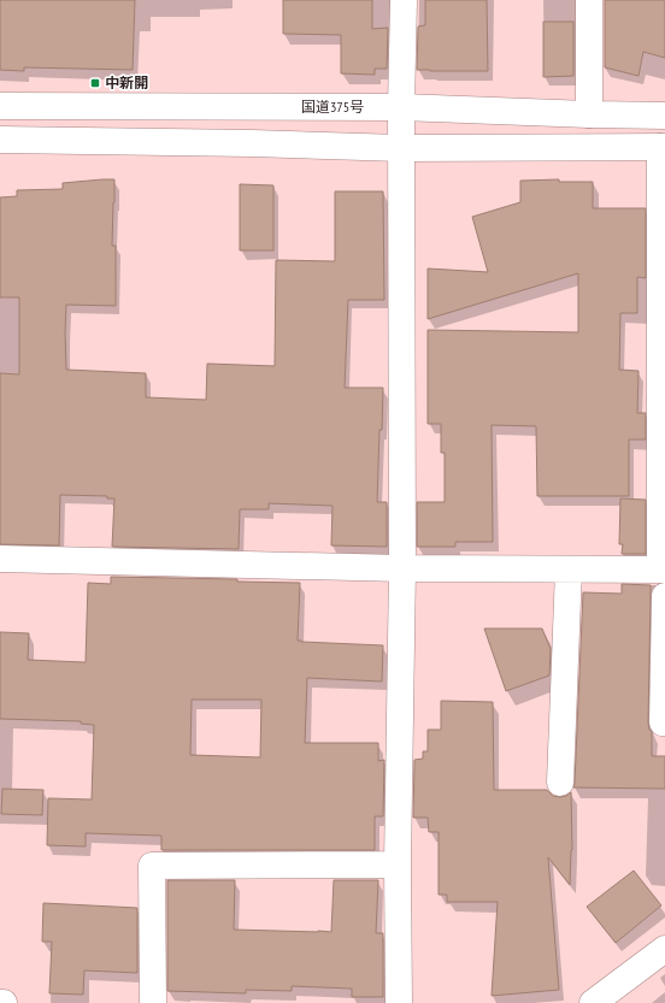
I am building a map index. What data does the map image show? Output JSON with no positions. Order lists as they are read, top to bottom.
{
  "streets": {
    "main road": ["国道375号"]
  },
  "places": {
    "transit": ["中新開"]
  }
}
